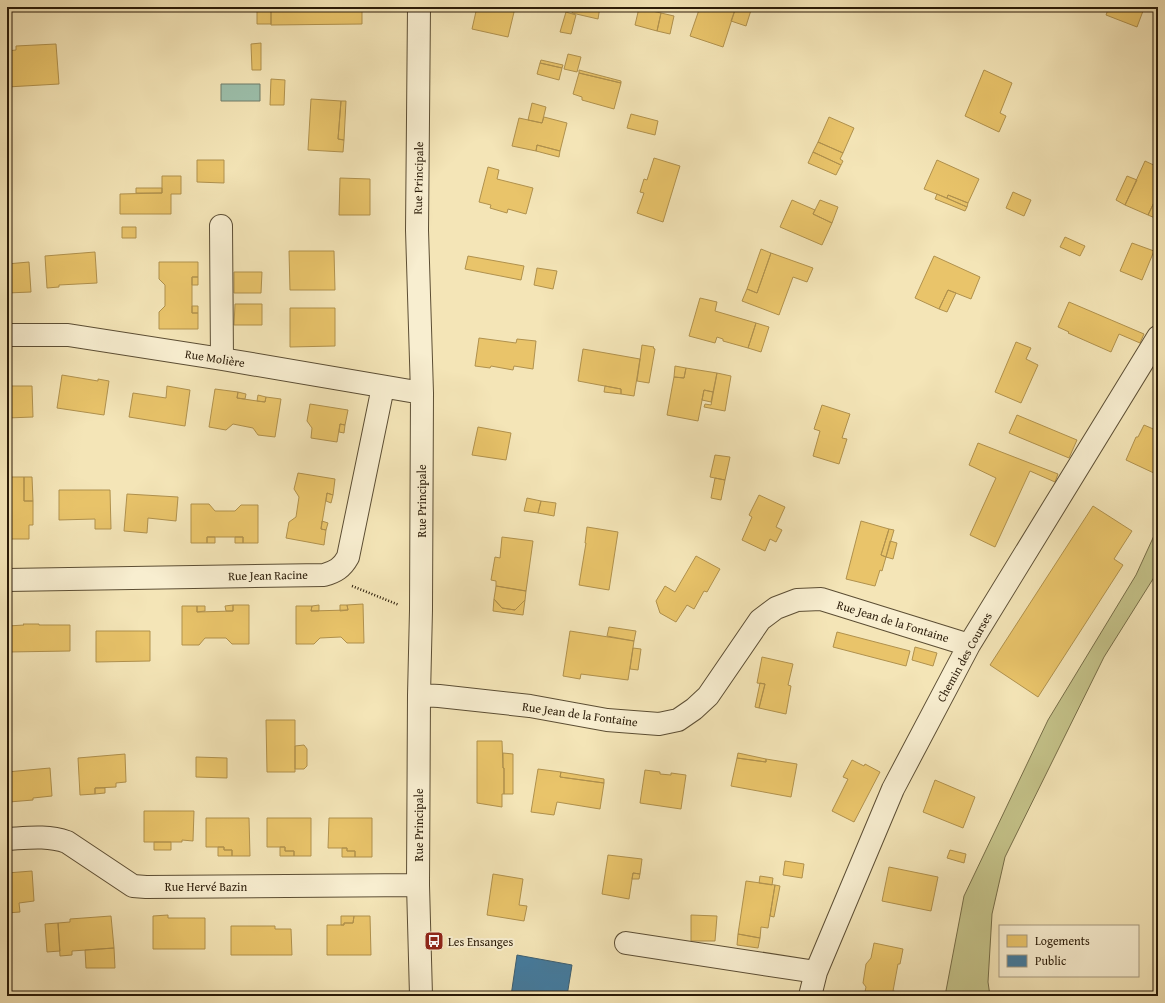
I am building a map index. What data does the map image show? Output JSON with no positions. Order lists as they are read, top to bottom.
{
  "streets": {
    "street": [
      "Rue Principale",
      "Rue Molière",
      "Rue Jean Racine",
      "Rue Jean de la Fontaine",
      "Chemin des Courses",
      "Rue Hervé Bazin"
    ]
  },
  "crossings": [
    ["Rue Principale", "Rue Molière"],
    ["Rue Principale", "Rue Jean de la Fontaine"],
    ["Rue Principale", "Rue Hervé Bazin"],
    ["Rue Jean de la Fontaine", "Chemin des Courses"]
  ],
  "places": {
    "bus stop": ["Les Ensanges"]
  },
  "legend": ["Logements", "Public"]
}
